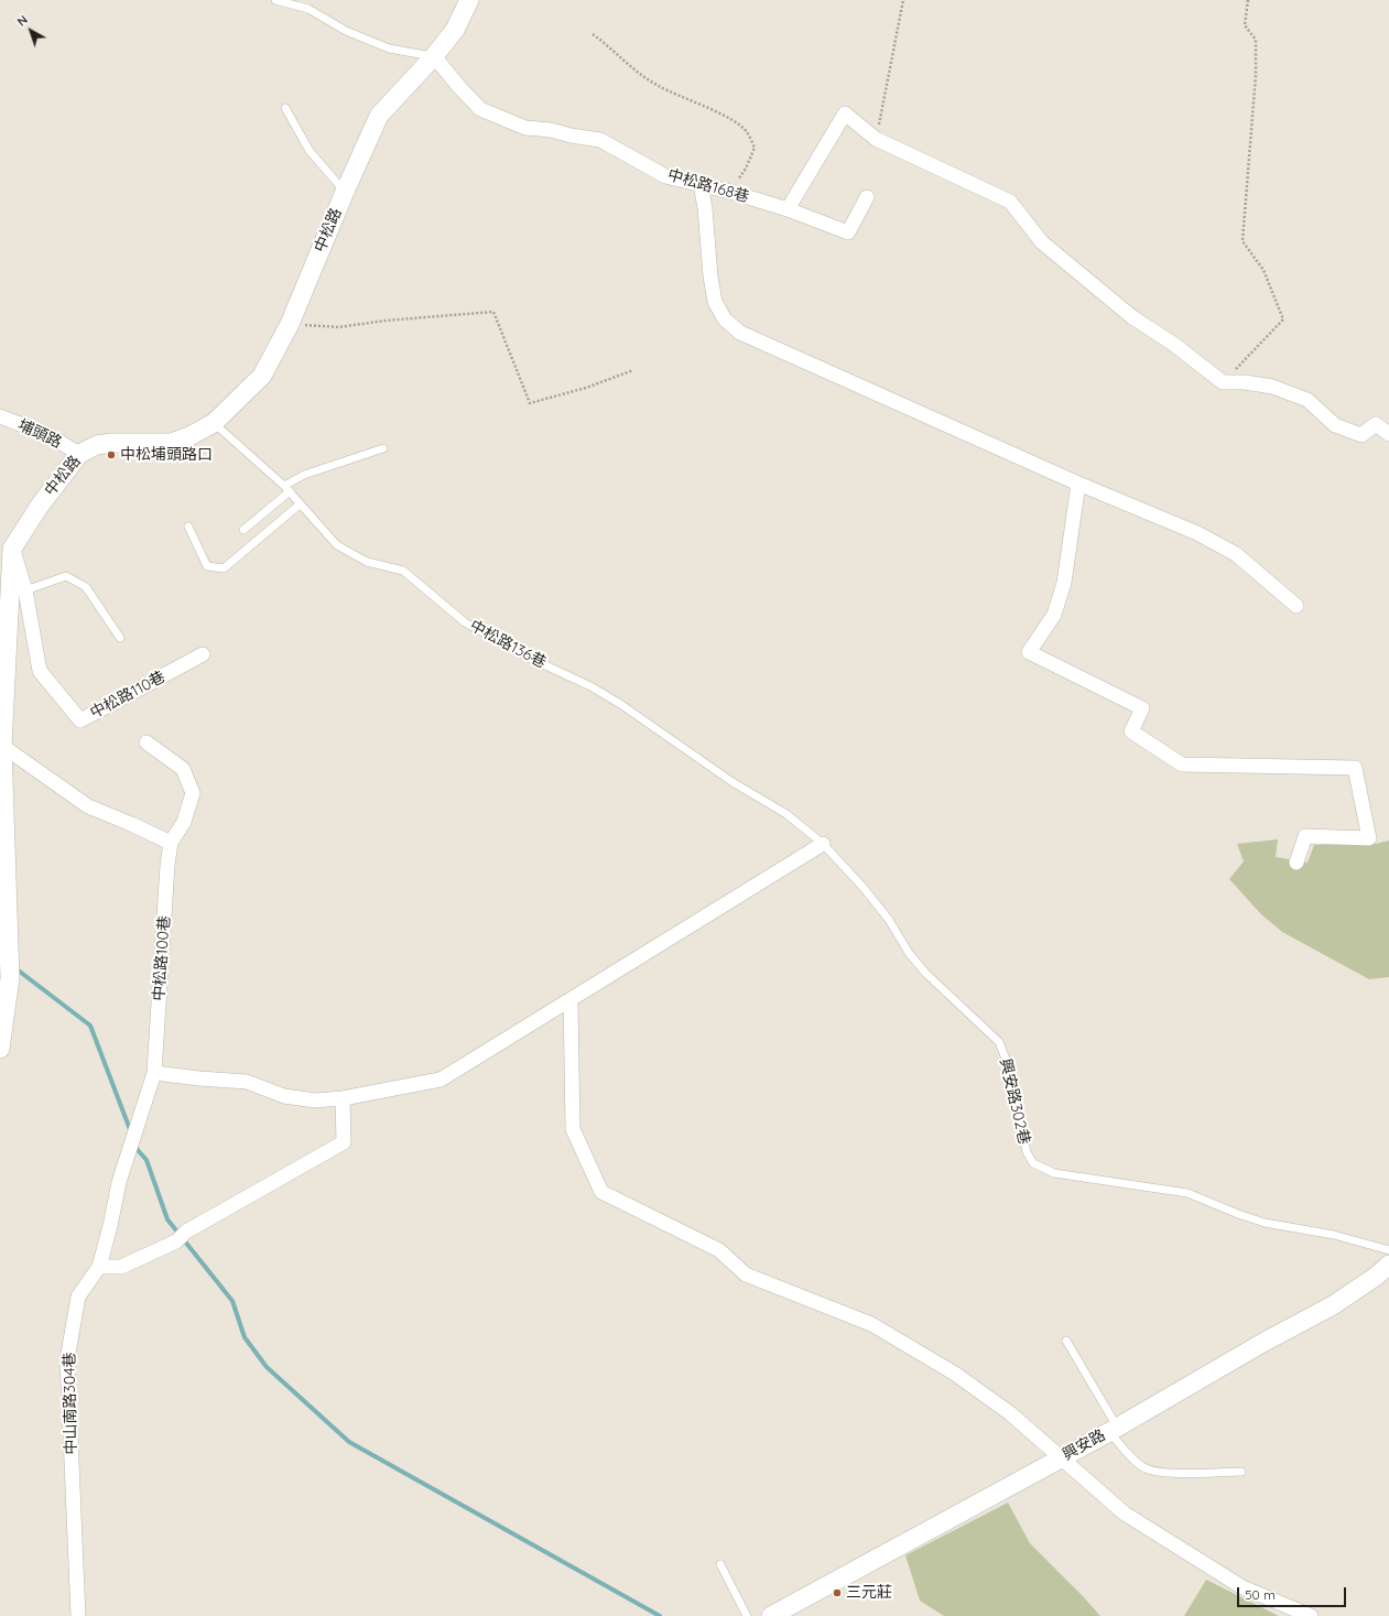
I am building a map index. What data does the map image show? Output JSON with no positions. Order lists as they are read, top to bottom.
{
  "streets": {
    "street": [
      "中松路168巷",
      "中松路",
      "埔頭路",
      "中松路110巷",
      "中松路100巷",
      "中山南路304巷",
      "興安路"
    ],
    "lane": ["中松路136巷", "興安路302巷"]
  },
  "crossings": [
    ["中松路168巷", "中松路"],
    ["中松路", "埔頭路"],
    ["中松路", "中松路136巷"],
    ["中松路", "中松路110巷"],
    ["中松路136巷", "興安路302巷"],
    ["中松路100巷", "中山南路304巷"]
  ],
  "places": ["中松埔頭路口", "三元莊"],
  "scale_bar": "50 m",
  "north": "top left"
}
